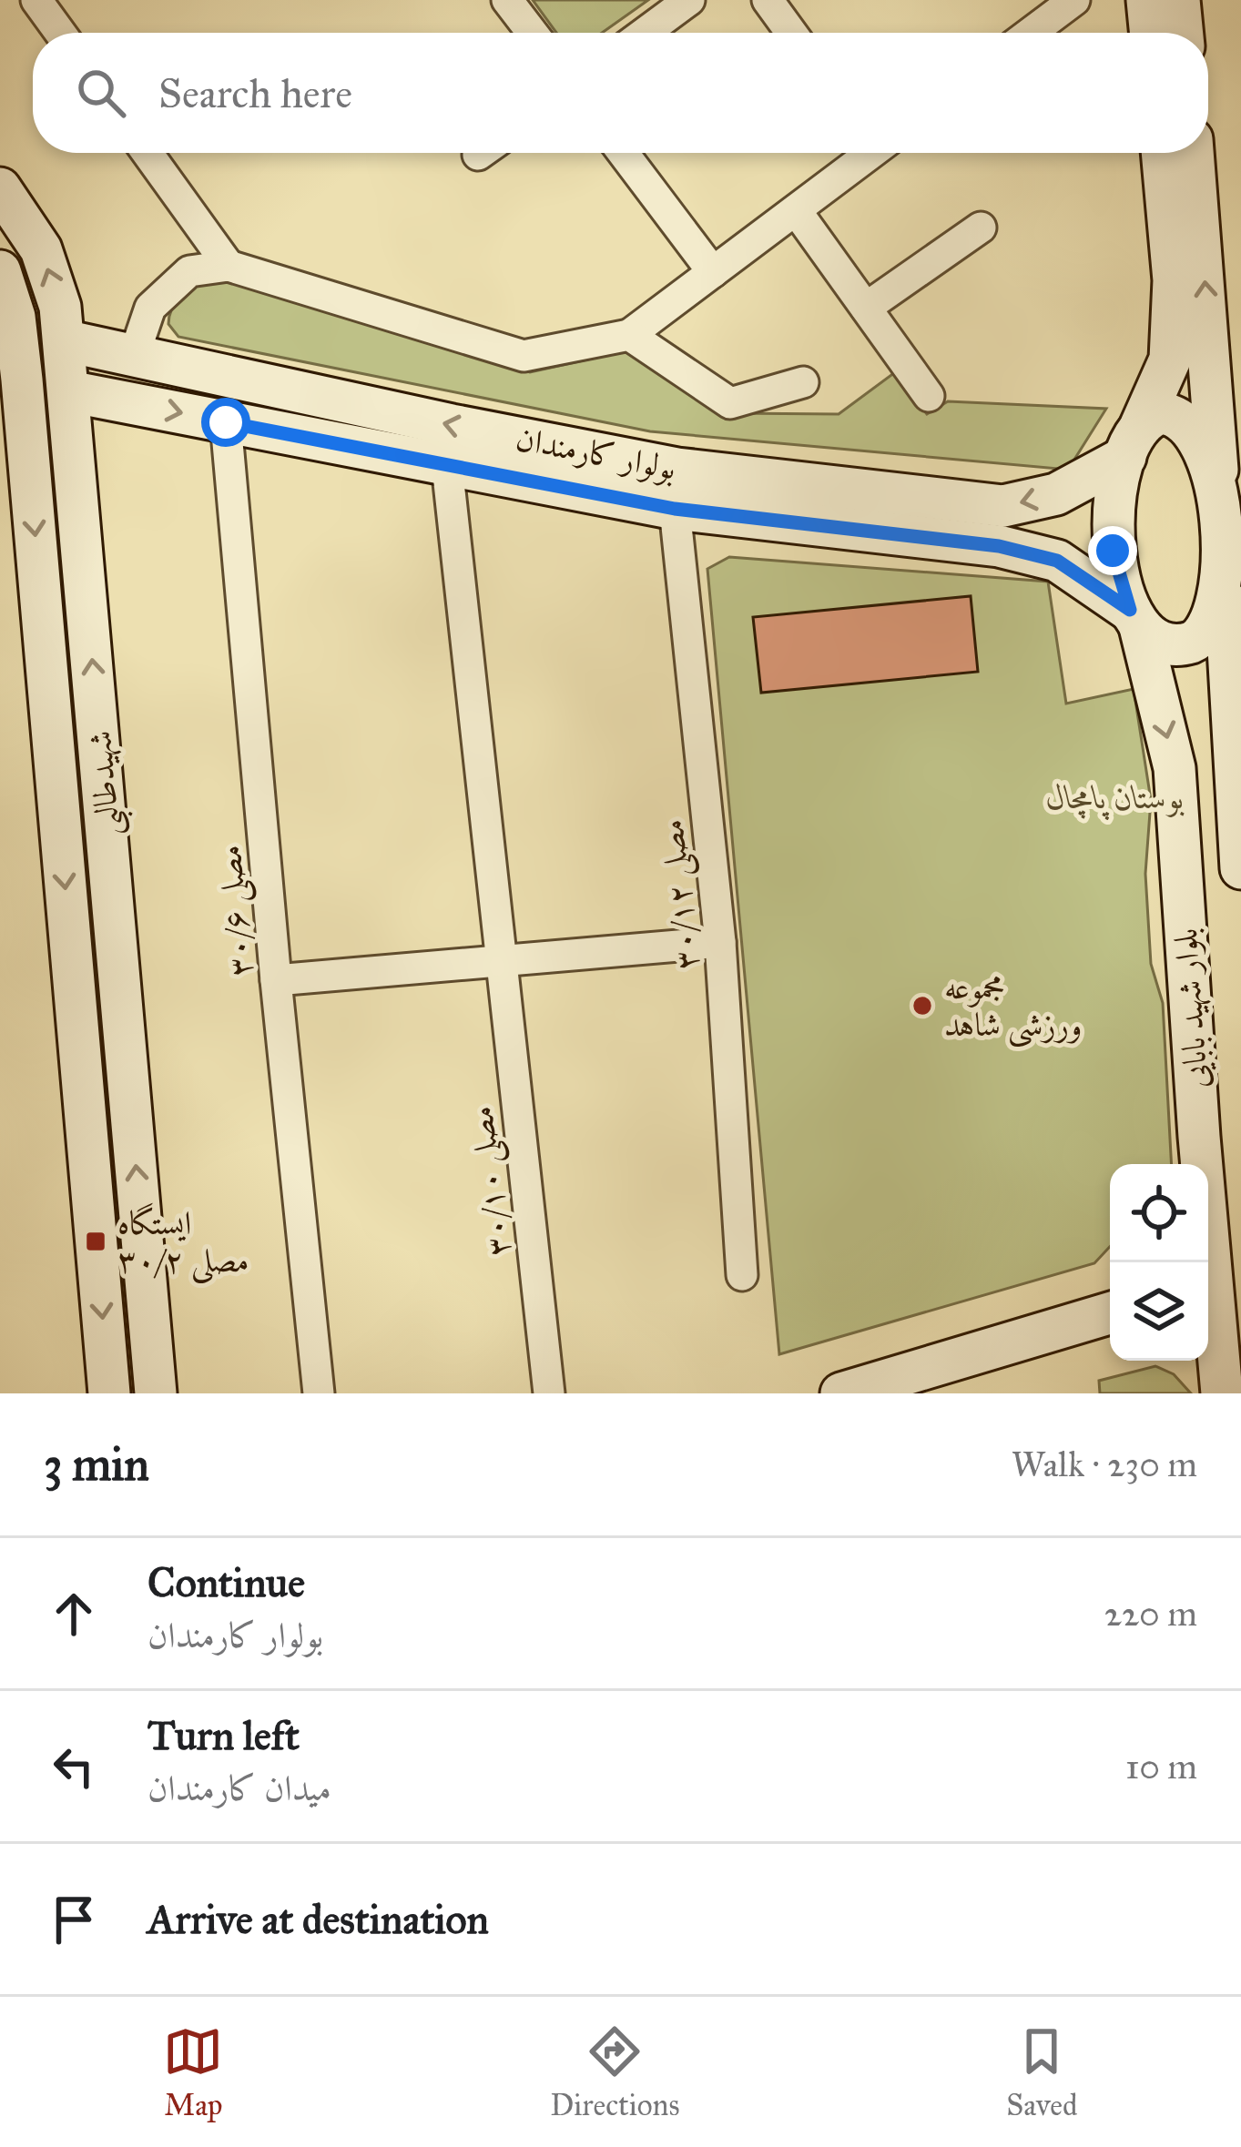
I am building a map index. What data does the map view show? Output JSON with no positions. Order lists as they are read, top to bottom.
{
  "streets": {
    "street": [
      "بولوار کارمندان",
      "شهیدطالبی",
      "مصلی ۳۰/۱۲",
      "مصلی ۳۰/۶",
      "بلوار شهید بابایی",
      "مصلی ۳۰/۱۰"
    ]
  },
  "crossings": [
    ["بولوار کارمندان", "شهیدطالبی"],
    ["بولوار کارمندان", "مصلی ۳۰/۱۲"],
    ["بولوار کارمندان", "مصلی ۳۰/۶"],
    ["بولوار کارمندان", "بلوار شهید بابایی"],
    ["بولوار کارمندان", "مصلی ۳۰/۱۰"]
  ],
  "parks": ["بوستان پامچال"],
  "places": {
    "other": ["مجموعه ورزشی شاهد"],
    "transit": ["ایستگاه مصلی ۳۰/۲"]
  },
  "page": {
    "search": "Search here",
    "heading": ["3 min", "Walk · 230 m"],
    "list": [
      ["Continue", "بولوار کارمندان", "220 m"],
      ["Turn left", "میدان کارمندان", "10 m"],
      "Arrive at destination"
    ],
    "nav": ["Map", "Directions", "Saved"]
  }
}
